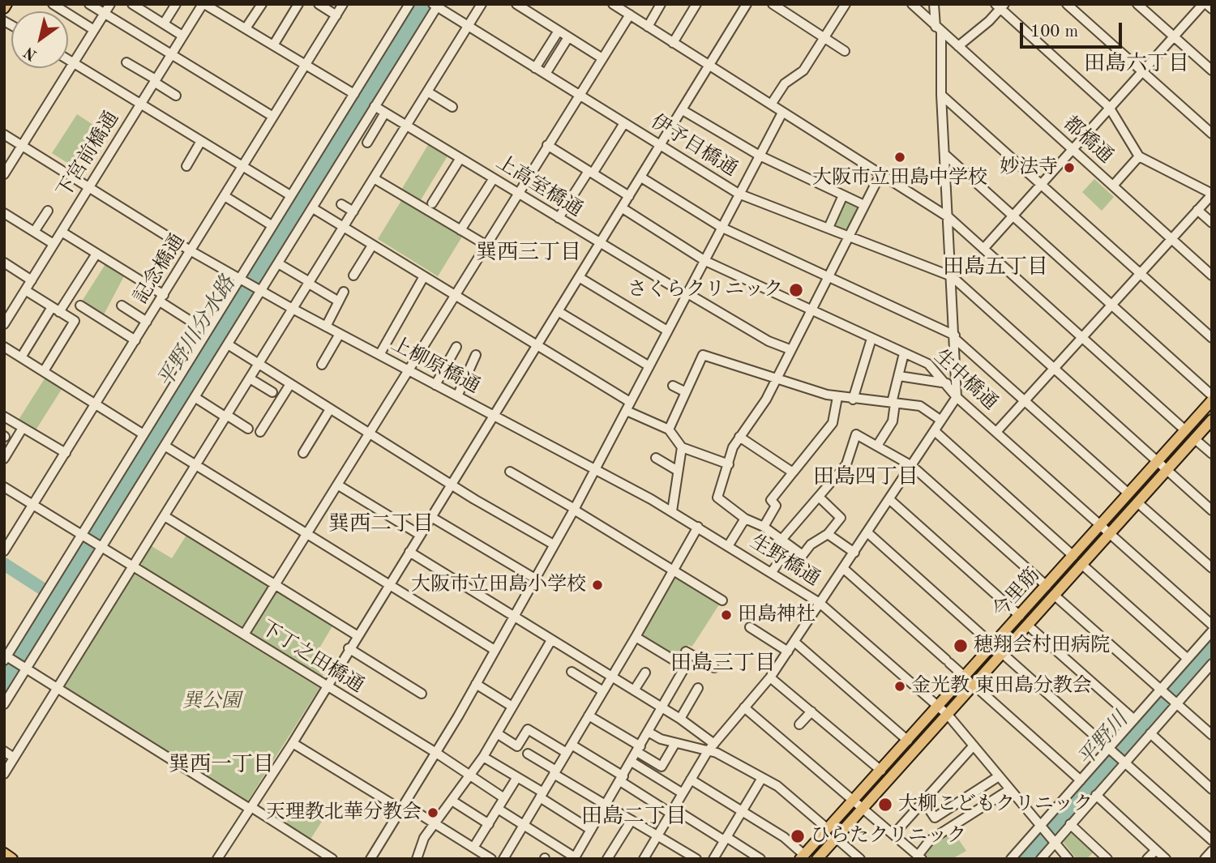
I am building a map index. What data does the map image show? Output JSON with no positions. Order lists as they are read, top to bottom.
{
  "streets": {
    "main road": ["今里筋"],
    "street": [
      "都橋通",
      "伊予目橋通",
      "下宮前橋通",
      "上高室橋通",
      "記念橋通",
      "上柳原橋通",
      "生中橋通",
      "生野橋通",
      "下丁之田橋通"
    ]
  },
  "crossings": [
    ["上柳原橋通", "生野橋通"],
    ["生中橋通", "今里筋"],
    ["生野橋通", "今里筋"]
  ],
  "districts": [
    "田島六丁目",
    "巽西三丁目",
    "田島五丁目",
    "田島四丁目",
    "巽西二丁目",
    "田島三丁目",
    "巽西一丁目",
    "田島二丁目"
  ],
  "water": ["平野川分水路", "平野川"],
  "parks": ["巽公園"],
  "places": [
    "大阪市立田島中学校",
    "妙法寺",
    "さくらクリニック",
    "大阪市立田島小学校",
    "田島神社",
    "穂翔会村田病院",
    "金光教 東田島分教会",
    "大柳こどもクリニック",
    "天理教北華分教会",
    "ひらたクリニック"
  ],
  "scale_bar": "100 m",
  "north": "bottom left"
}
